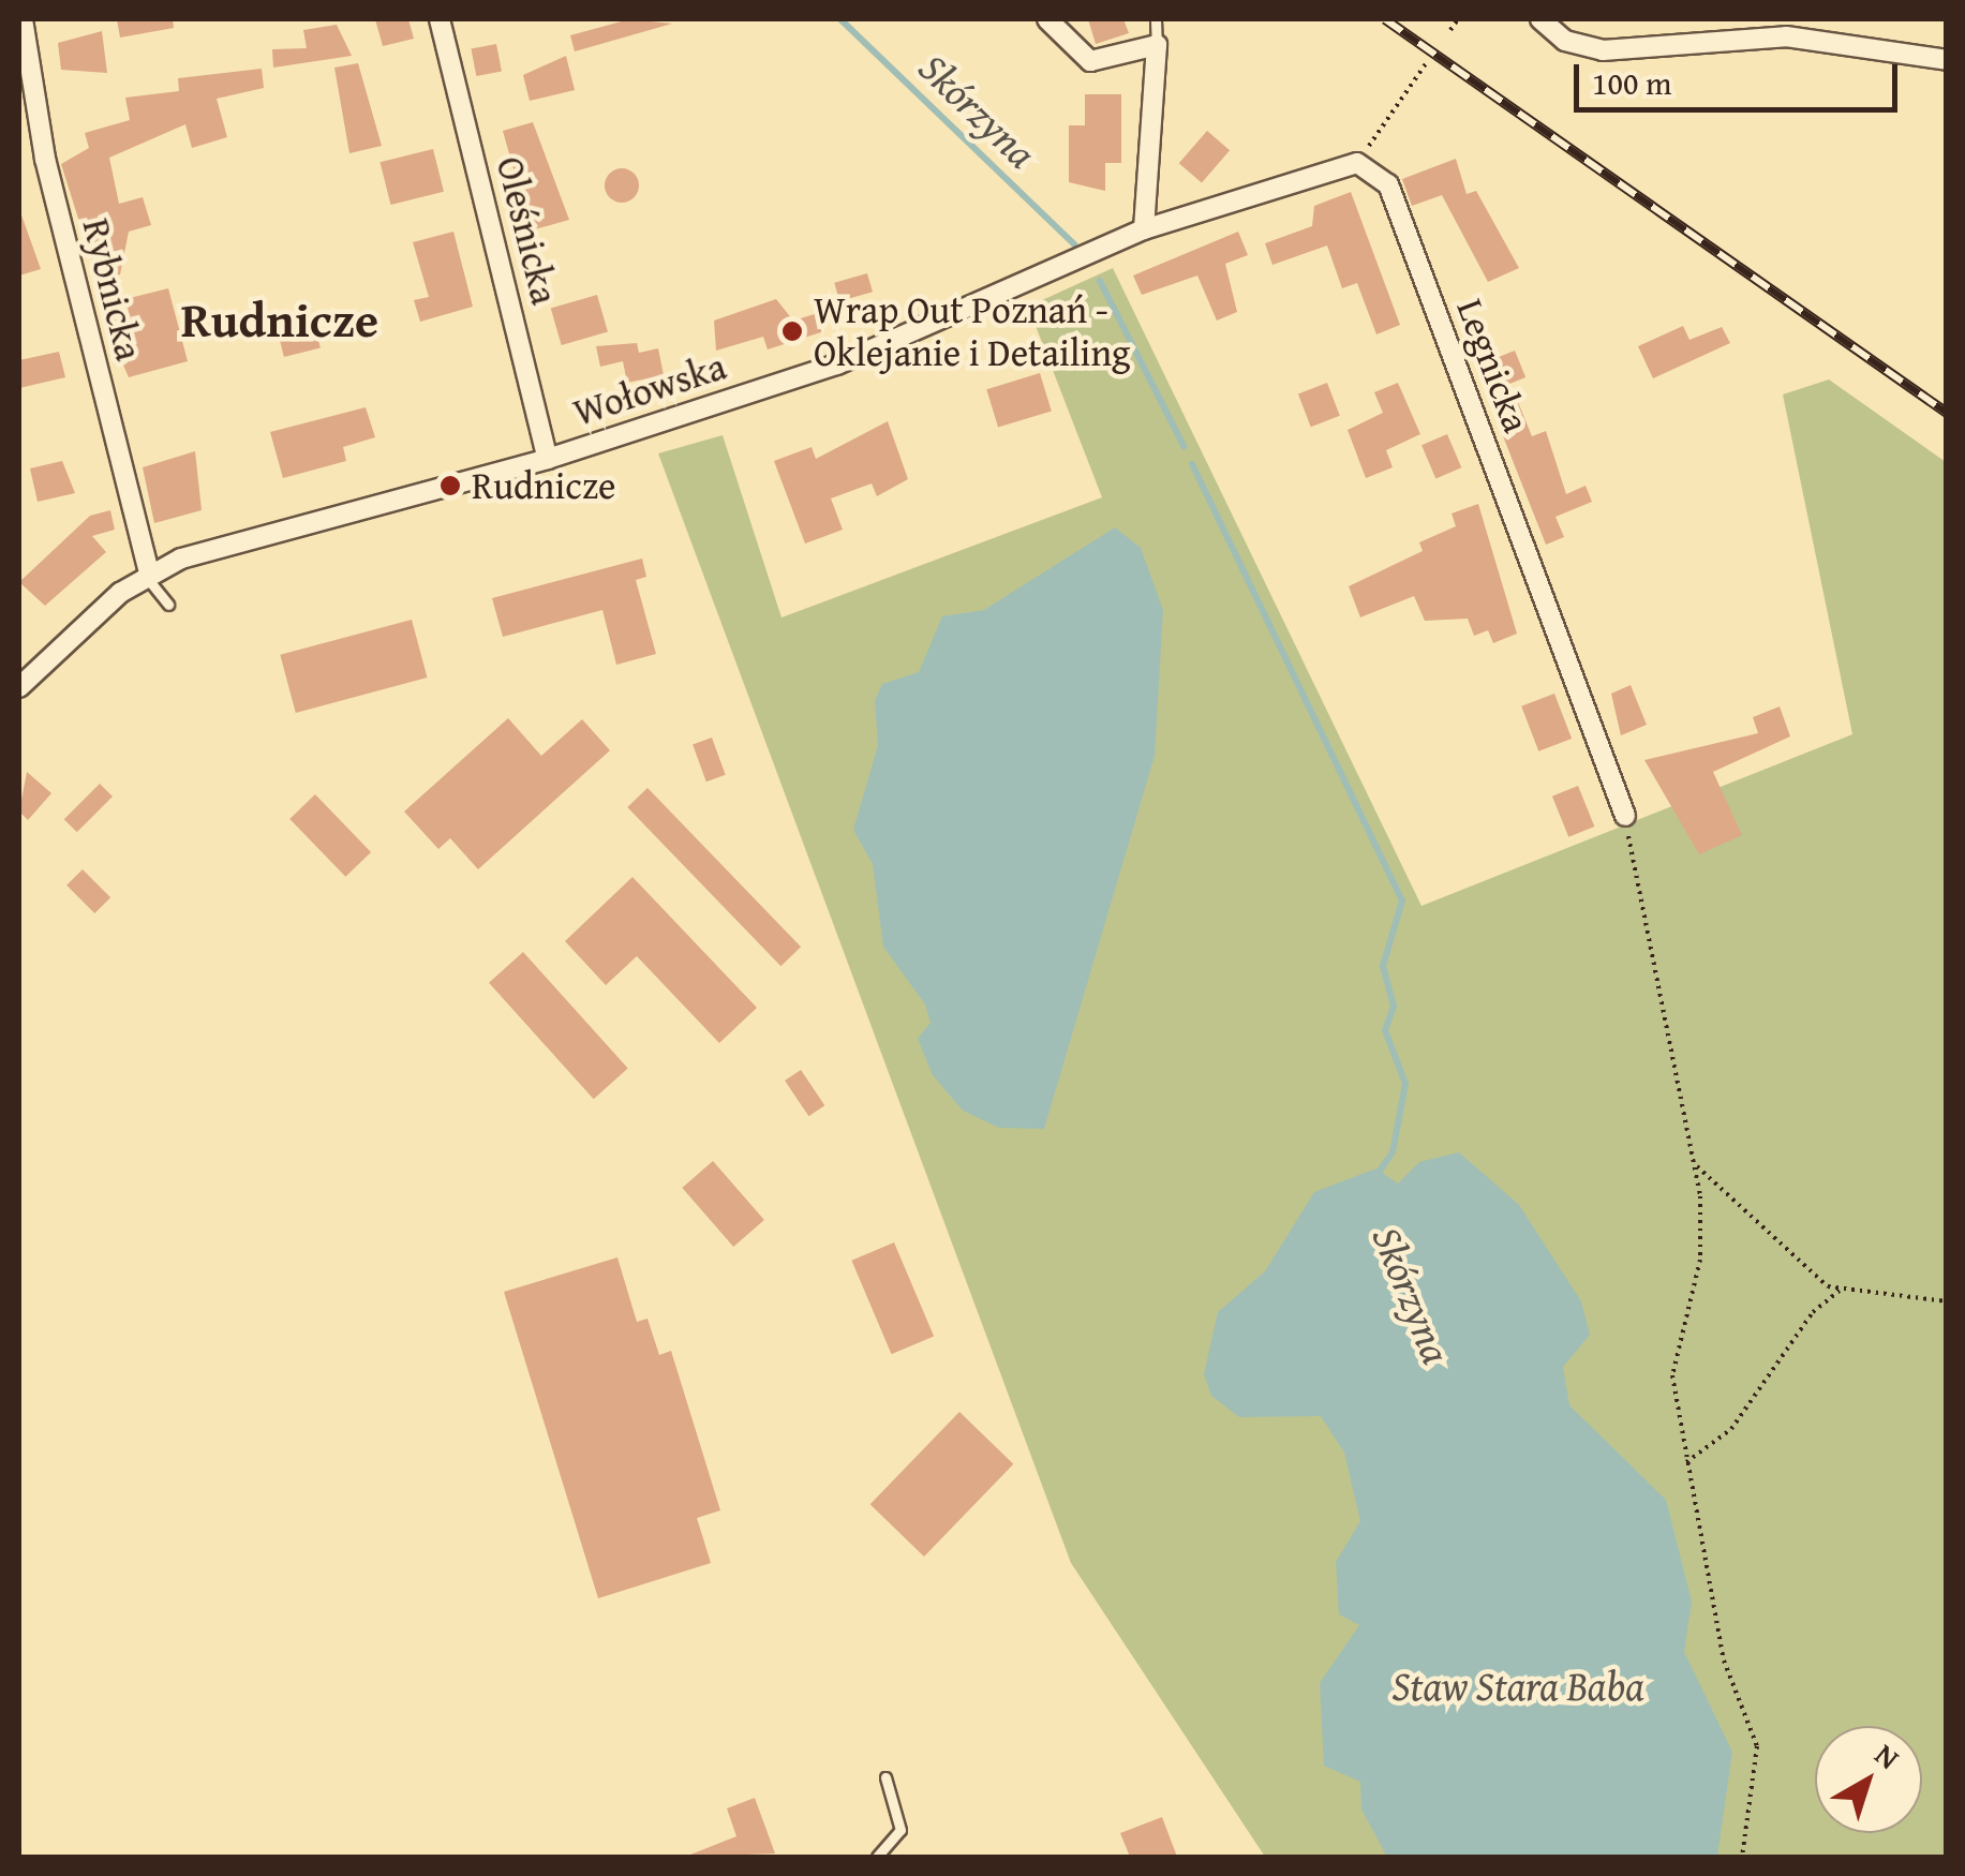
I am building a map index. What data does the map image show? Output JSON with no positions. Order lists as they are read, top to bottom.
{
  "streets": {
    "street": [
      "Oleśnicka",
      "Rybnicka",
      "Legnicka",
      "Wołowska"
    ]
  },
  "crossings": [
    ["Oleśnicka", "Wołowska"],
    ["Rybnicka", "Wołowska"]
  ],
  "districts": ["Rudnicze"],
  "water": ["Skórzyna", "Staw Stara Baba"],
  "places": ["Wrap Out Poznań - Oklejanie i Detailing", "Rudnicze"],
  "scale_bar": "100 m",
  "north": "top right"
}
